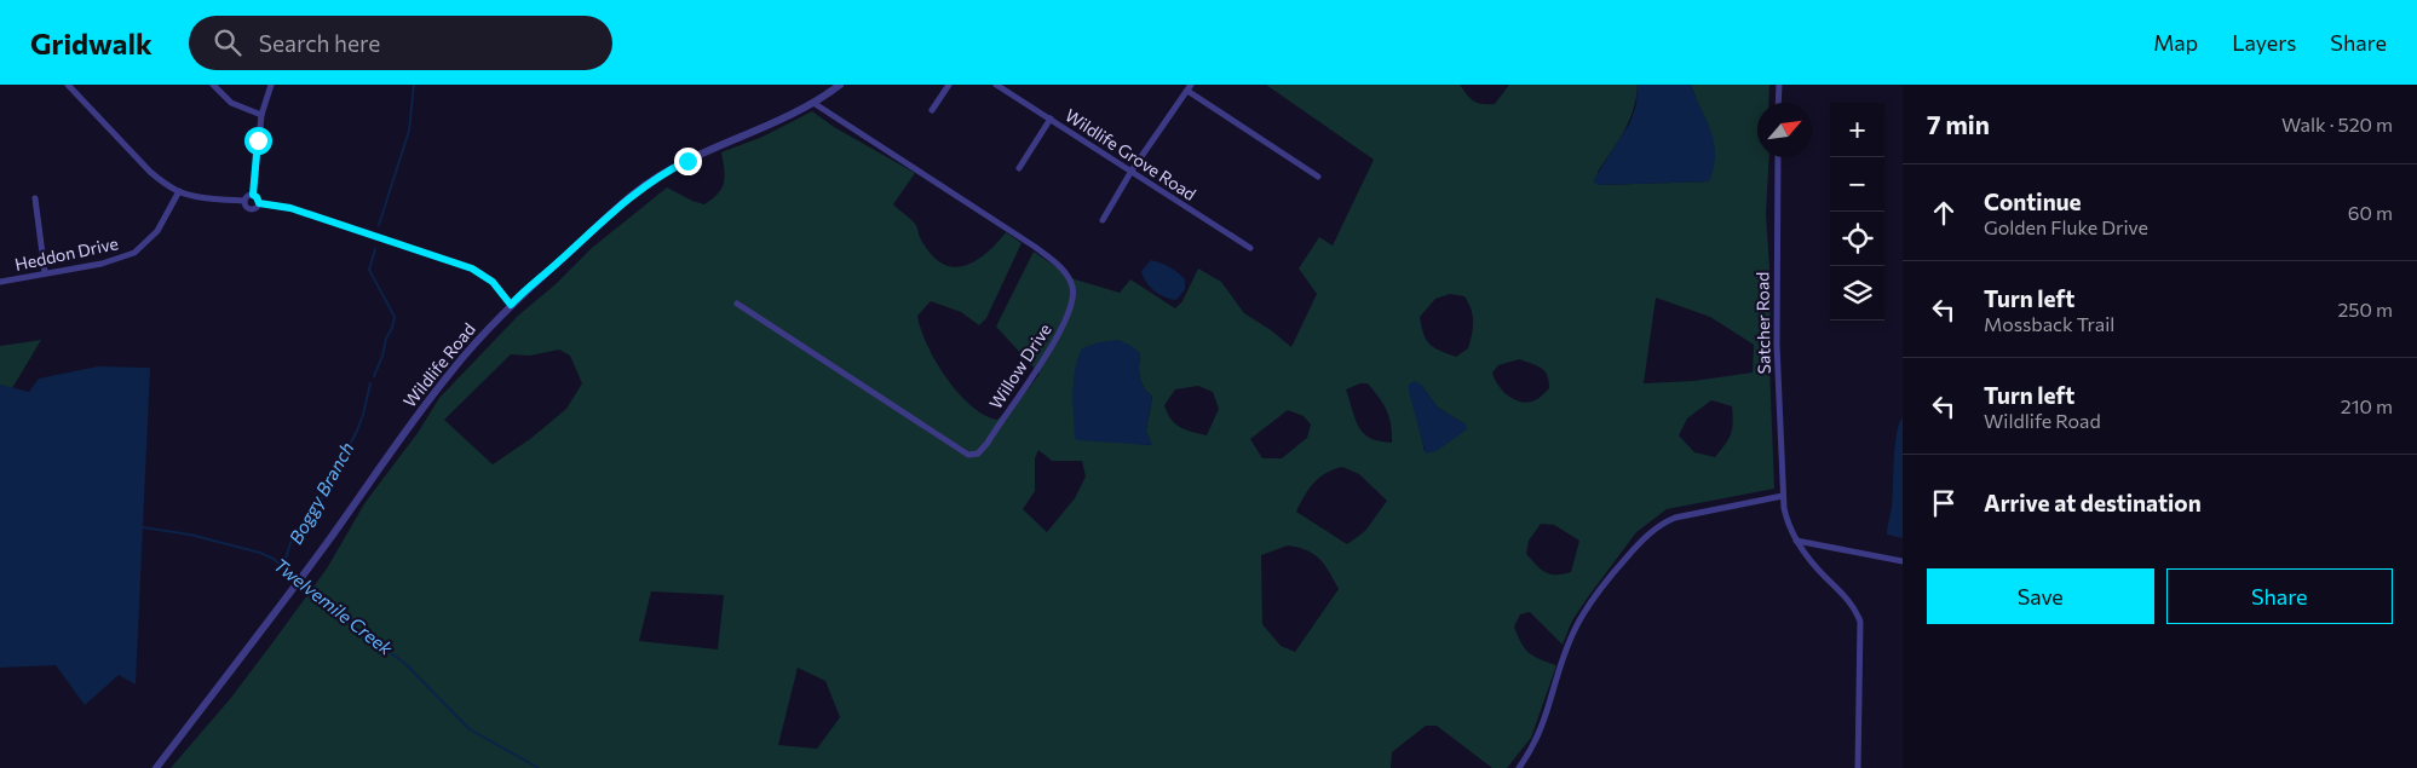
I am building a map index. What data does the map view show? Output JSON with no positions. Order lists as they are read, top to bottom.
{
  "streets": {
    "street": [
      "Wildlife Grove Road",
      "Heddon Drive",
      "Satcher Road",
      "Wildlife Road",
      "Willow Drive"
    ]
  },
  "crossings": [
    ["Wildlife Road", "Willow Drive"]
  ],
  "water": ["Boggy Branch", "Twelvemile Creek"],
  "north": "top right",
  "page": {
    "header": "Gridwalk",
    "search": "Search here",
    "nav": ["Map", "Layers", "Share"],
    "heading": ["7 min", "Walk · 520 m"],
    "map_buttons": ["+", "−"],
    "list": [
      ["Continue", "Golden Fluke Drive", "60 m"],
      ["Turn left", "Mossback Trail", "250 m"],
      ["Turn left", "Wildlife Road", "210 m"],
      "Arrive at destination"
    ],
    "buttons": ["Save", "Share"]
  }
}
